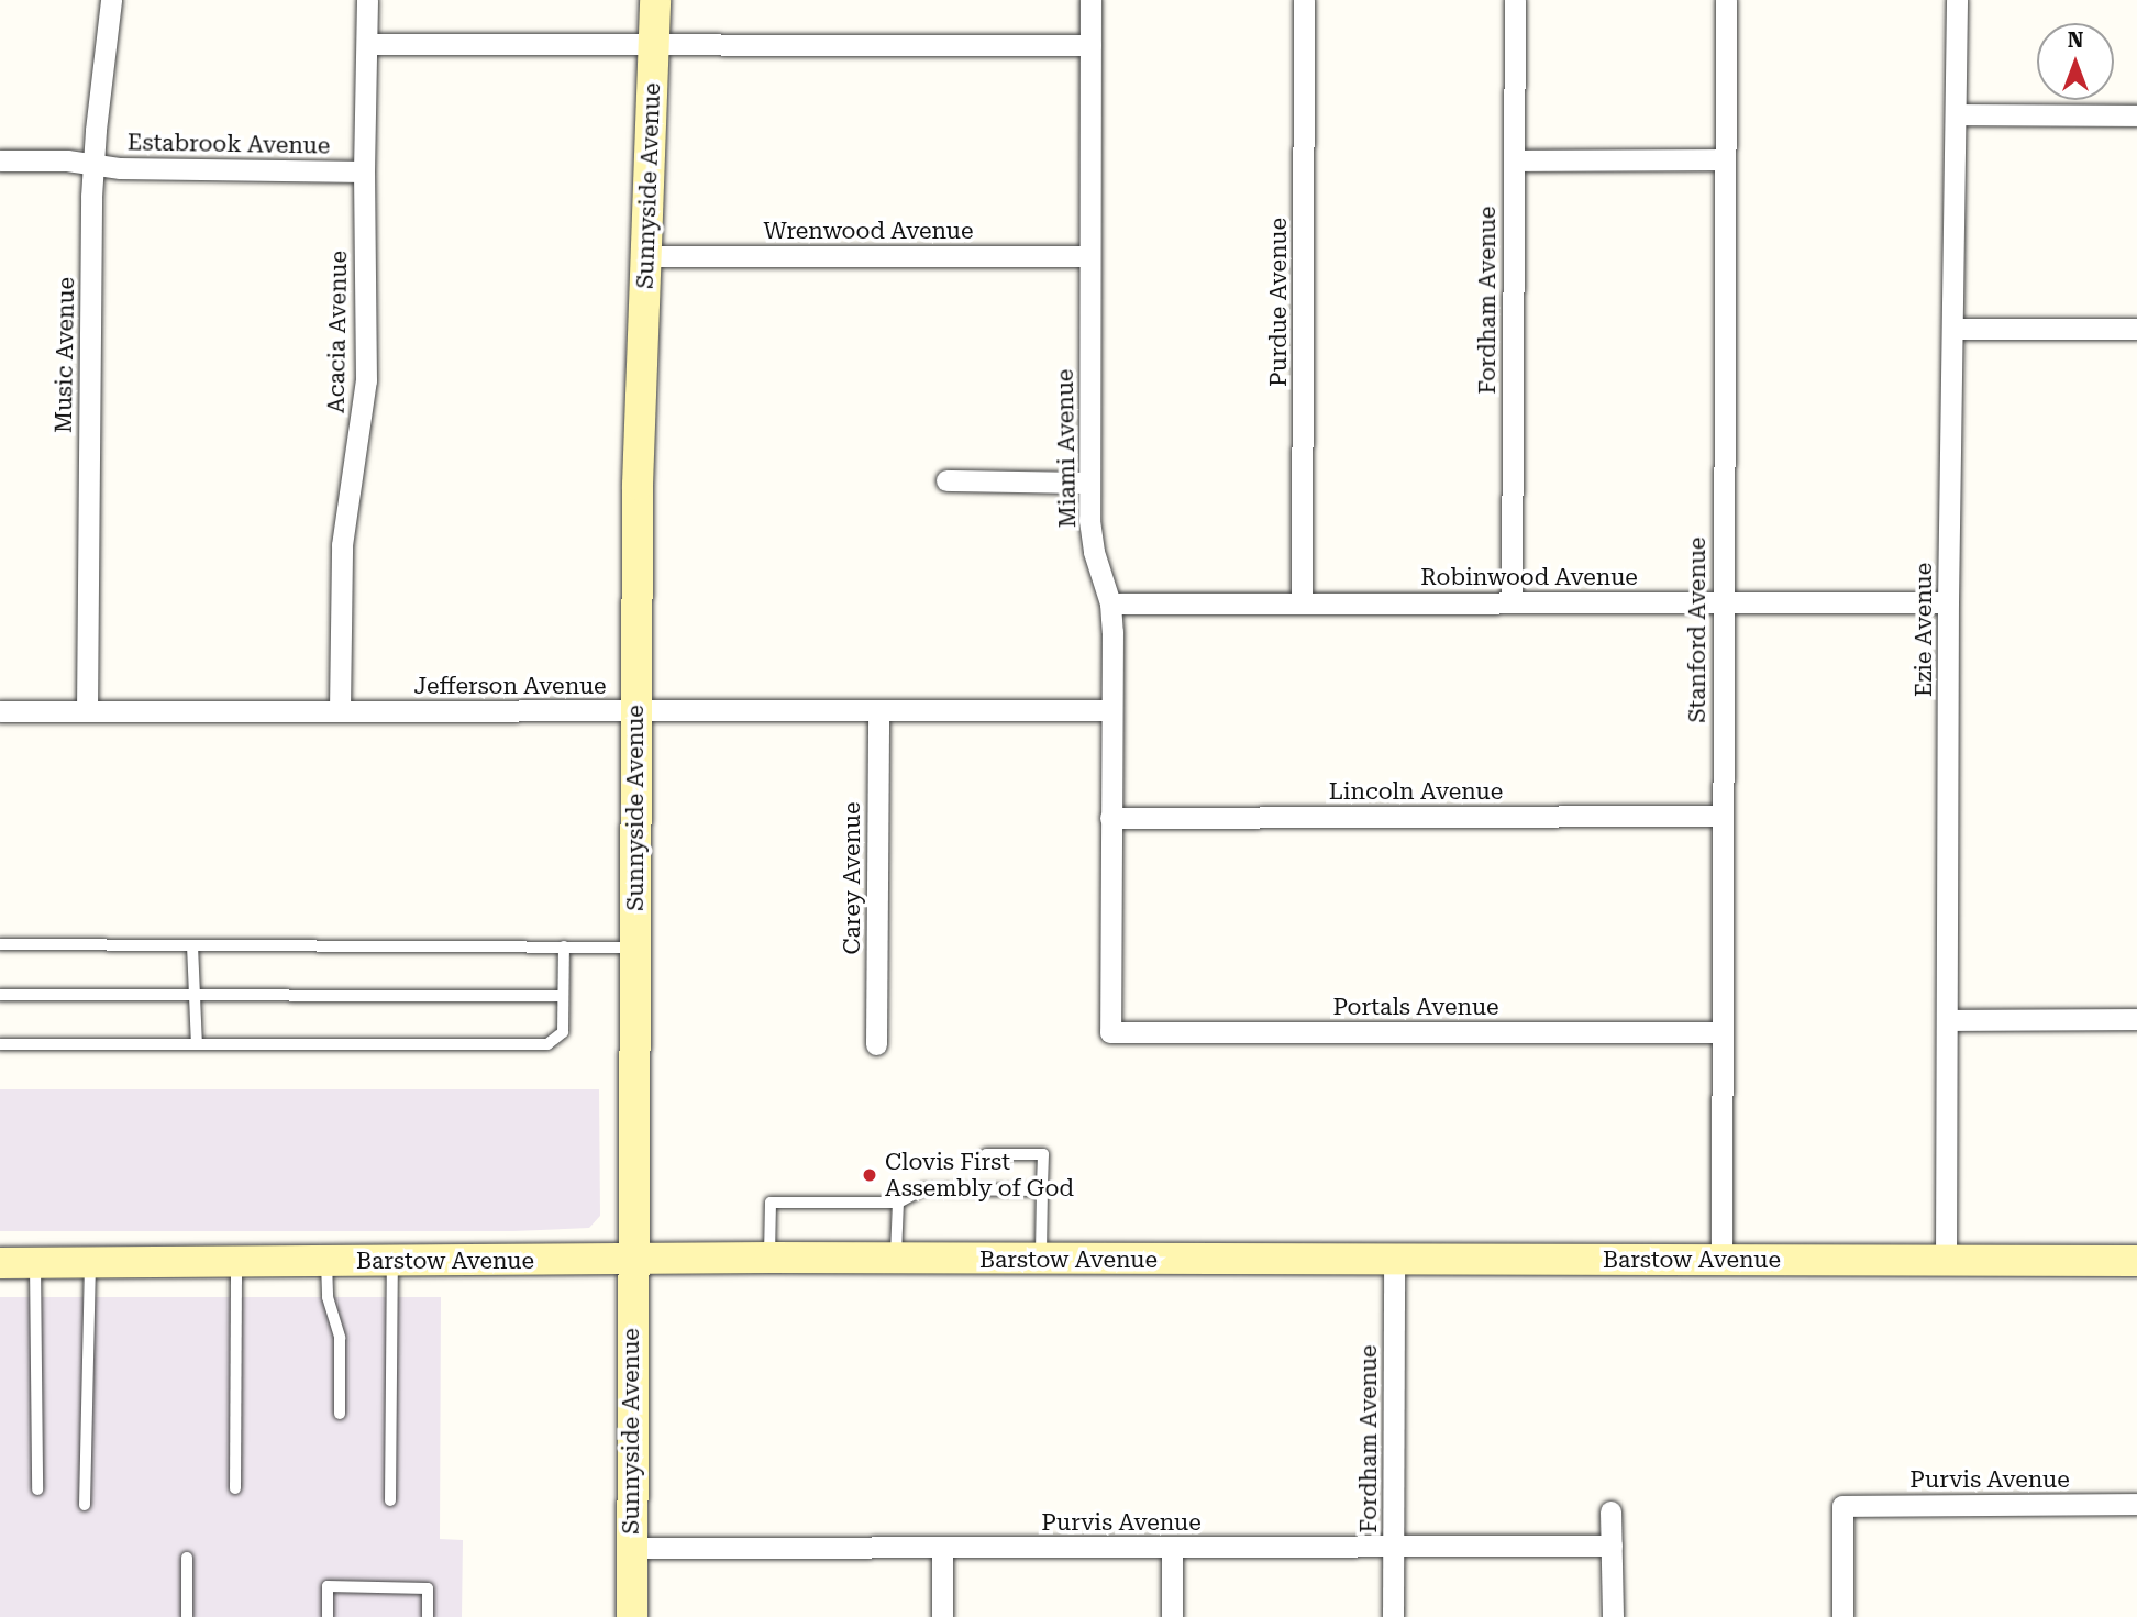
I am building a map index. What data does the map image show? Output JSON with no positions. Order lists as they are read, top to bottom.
{
  "streets": {
    "main road": ["Sunnyside Avenue", "Barstow Avenue"],
    "street": [
      "Estabrook Avenue",
      "Wrenwood Avenue",
      "Fordham Avenue",
      "Purdue Avenue",
      "Acacia Avenue",
      "Music Avenue",
      "Miami Avenue",
      "Robinwood Avenue",
      "Stanford Avenue",
      "Ezie Avenue",
      "Jefferson Avenue",
      "Lincoln Avenue",
      "Carey Avenue",
      "Portals Avenue",
      "Purvis Avenue"
    ]
  },
  "crossings": [
    ["Estabrook Avenue", "Acacia Avenue"],
    ["Estabrook Avenue", "Music Avenue"],
    ["Sunnyside Avenue", "Wrenwood Avenue"],
    ["Sunnyside Avenue", "Jefferson Avenue"],
    ["Sunnyside Avenue", "Barstow Avenue"],
    ["Sunnyside Avenue", "Purvis Avenue"],
    ["Wrenwood Avenue", "Miami Avenue"],
    ["Fordham Avenue", "Robinwood Avenue"],
    ["Fordham Avenue", "Barstow Avenue"],
    ["Fordham Avenue", "Purvis Avenue"],
    ["Purdue Avenue", "Robinwood Avenue"],
    ["Acacia Avenue", "Jefferson Avenue"],
    ["Music Avenue", "Jefferson Avenue"],
    ["Miami Avenue", "Robinwood Avenue"],
    ["Miami Avenue", "Jefferson Avenue"],
    ["Miami Avenue", "Lincoln Avenue"],
    ["Miami Avenue", "Portals Avenue"],
    ["Robinwood Avenue", "Stanford Avenue"],
    ["Robinwood Avenue", "Ezie Avenue"],
    ["Stanford Avenue", "Lincoln Avenue"],
    ["Stanford Avenue", "Portals Avenue"],
    ["Stanford Avenue", "Barstow Avenue"],
    ["Ezie Avenue", "Barstow Avenue"],
    ["Jefferson Avenue", "Carey Avenue"]
  ],
  "places": ["Clovis First Assembly of God"],
  "north": "top"
}
